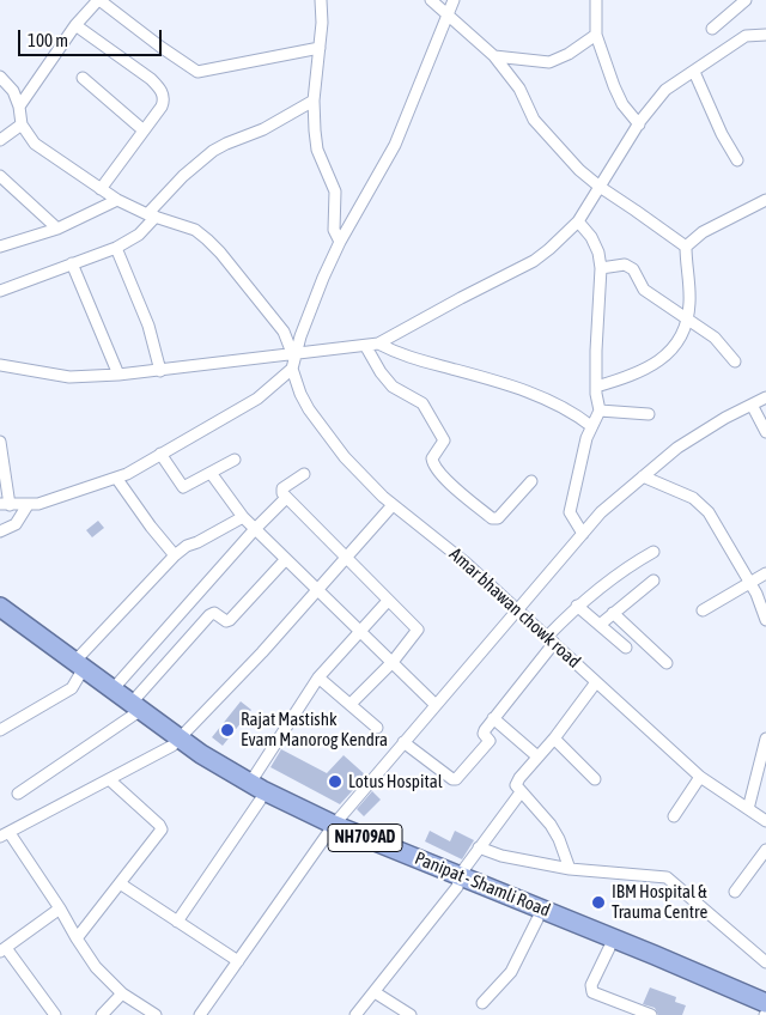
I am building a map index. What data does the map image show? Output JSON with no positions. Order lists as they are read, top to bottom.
{
  "streets": {
    "highway": ["NH709AD", "Panipat - Shamli Road"],
    "street": ["Amar bhawan chowk road"]
  },
  "places": ["Rajat Mastishk Evam Manorog Kendra", "Lotus Hospital", "IBM Hospital & Trauma Centre"],
  "scale_bar": "100 m"
}
